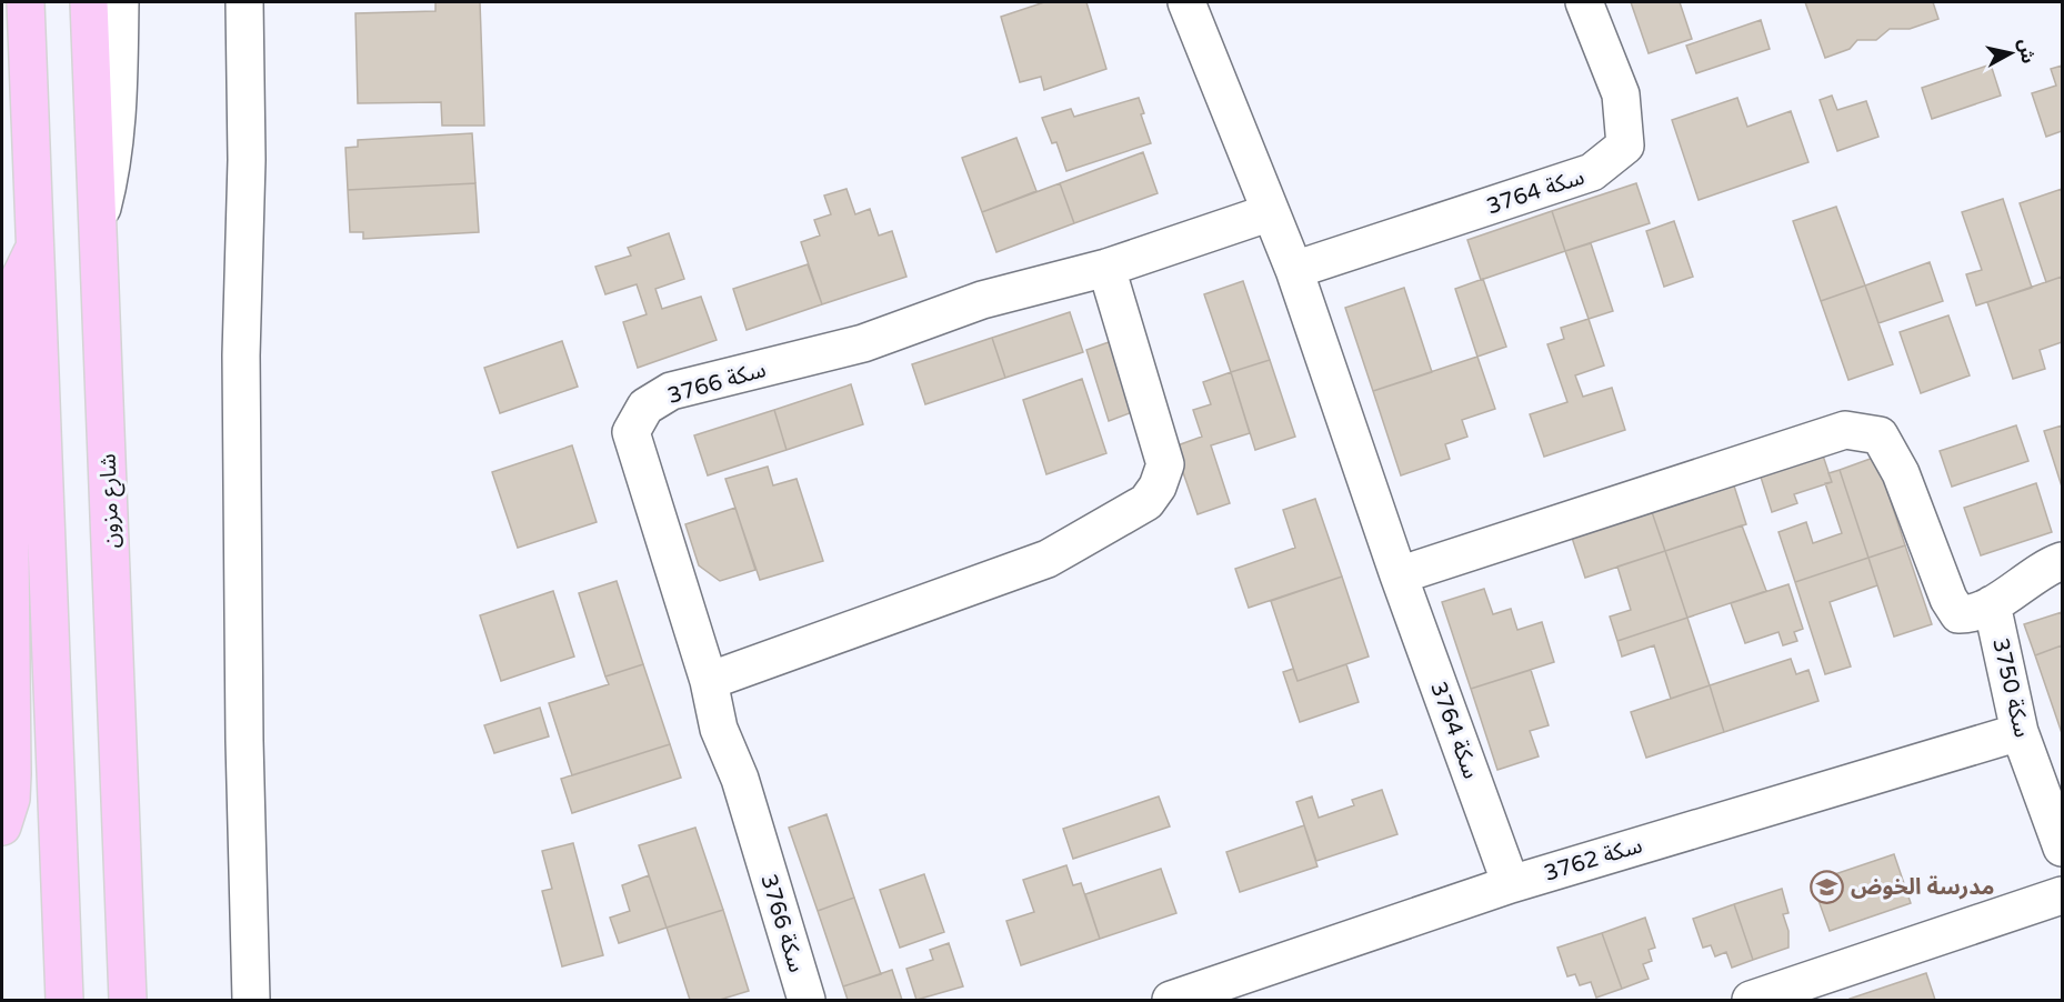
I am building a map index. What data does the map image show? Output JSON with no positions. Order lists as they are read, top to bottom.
{
  "streets": {
    "main road": ["شارع مزون"],
    "street": [
      "سكة 3764",
      "سكة 3766",
      "سكة 3750",
      "سكة 3762"
    ]
  },
  "crossings": [
    ["سكة 3764", "سكة 3766"],
    ["سكة 3764", "سكة 3762"],
    ["سكة 3750", "سكة 3762"]
  ],
  "places": {
    "school or university": ["مدرسة الخوض"]
  },
  "north": "right"
}
